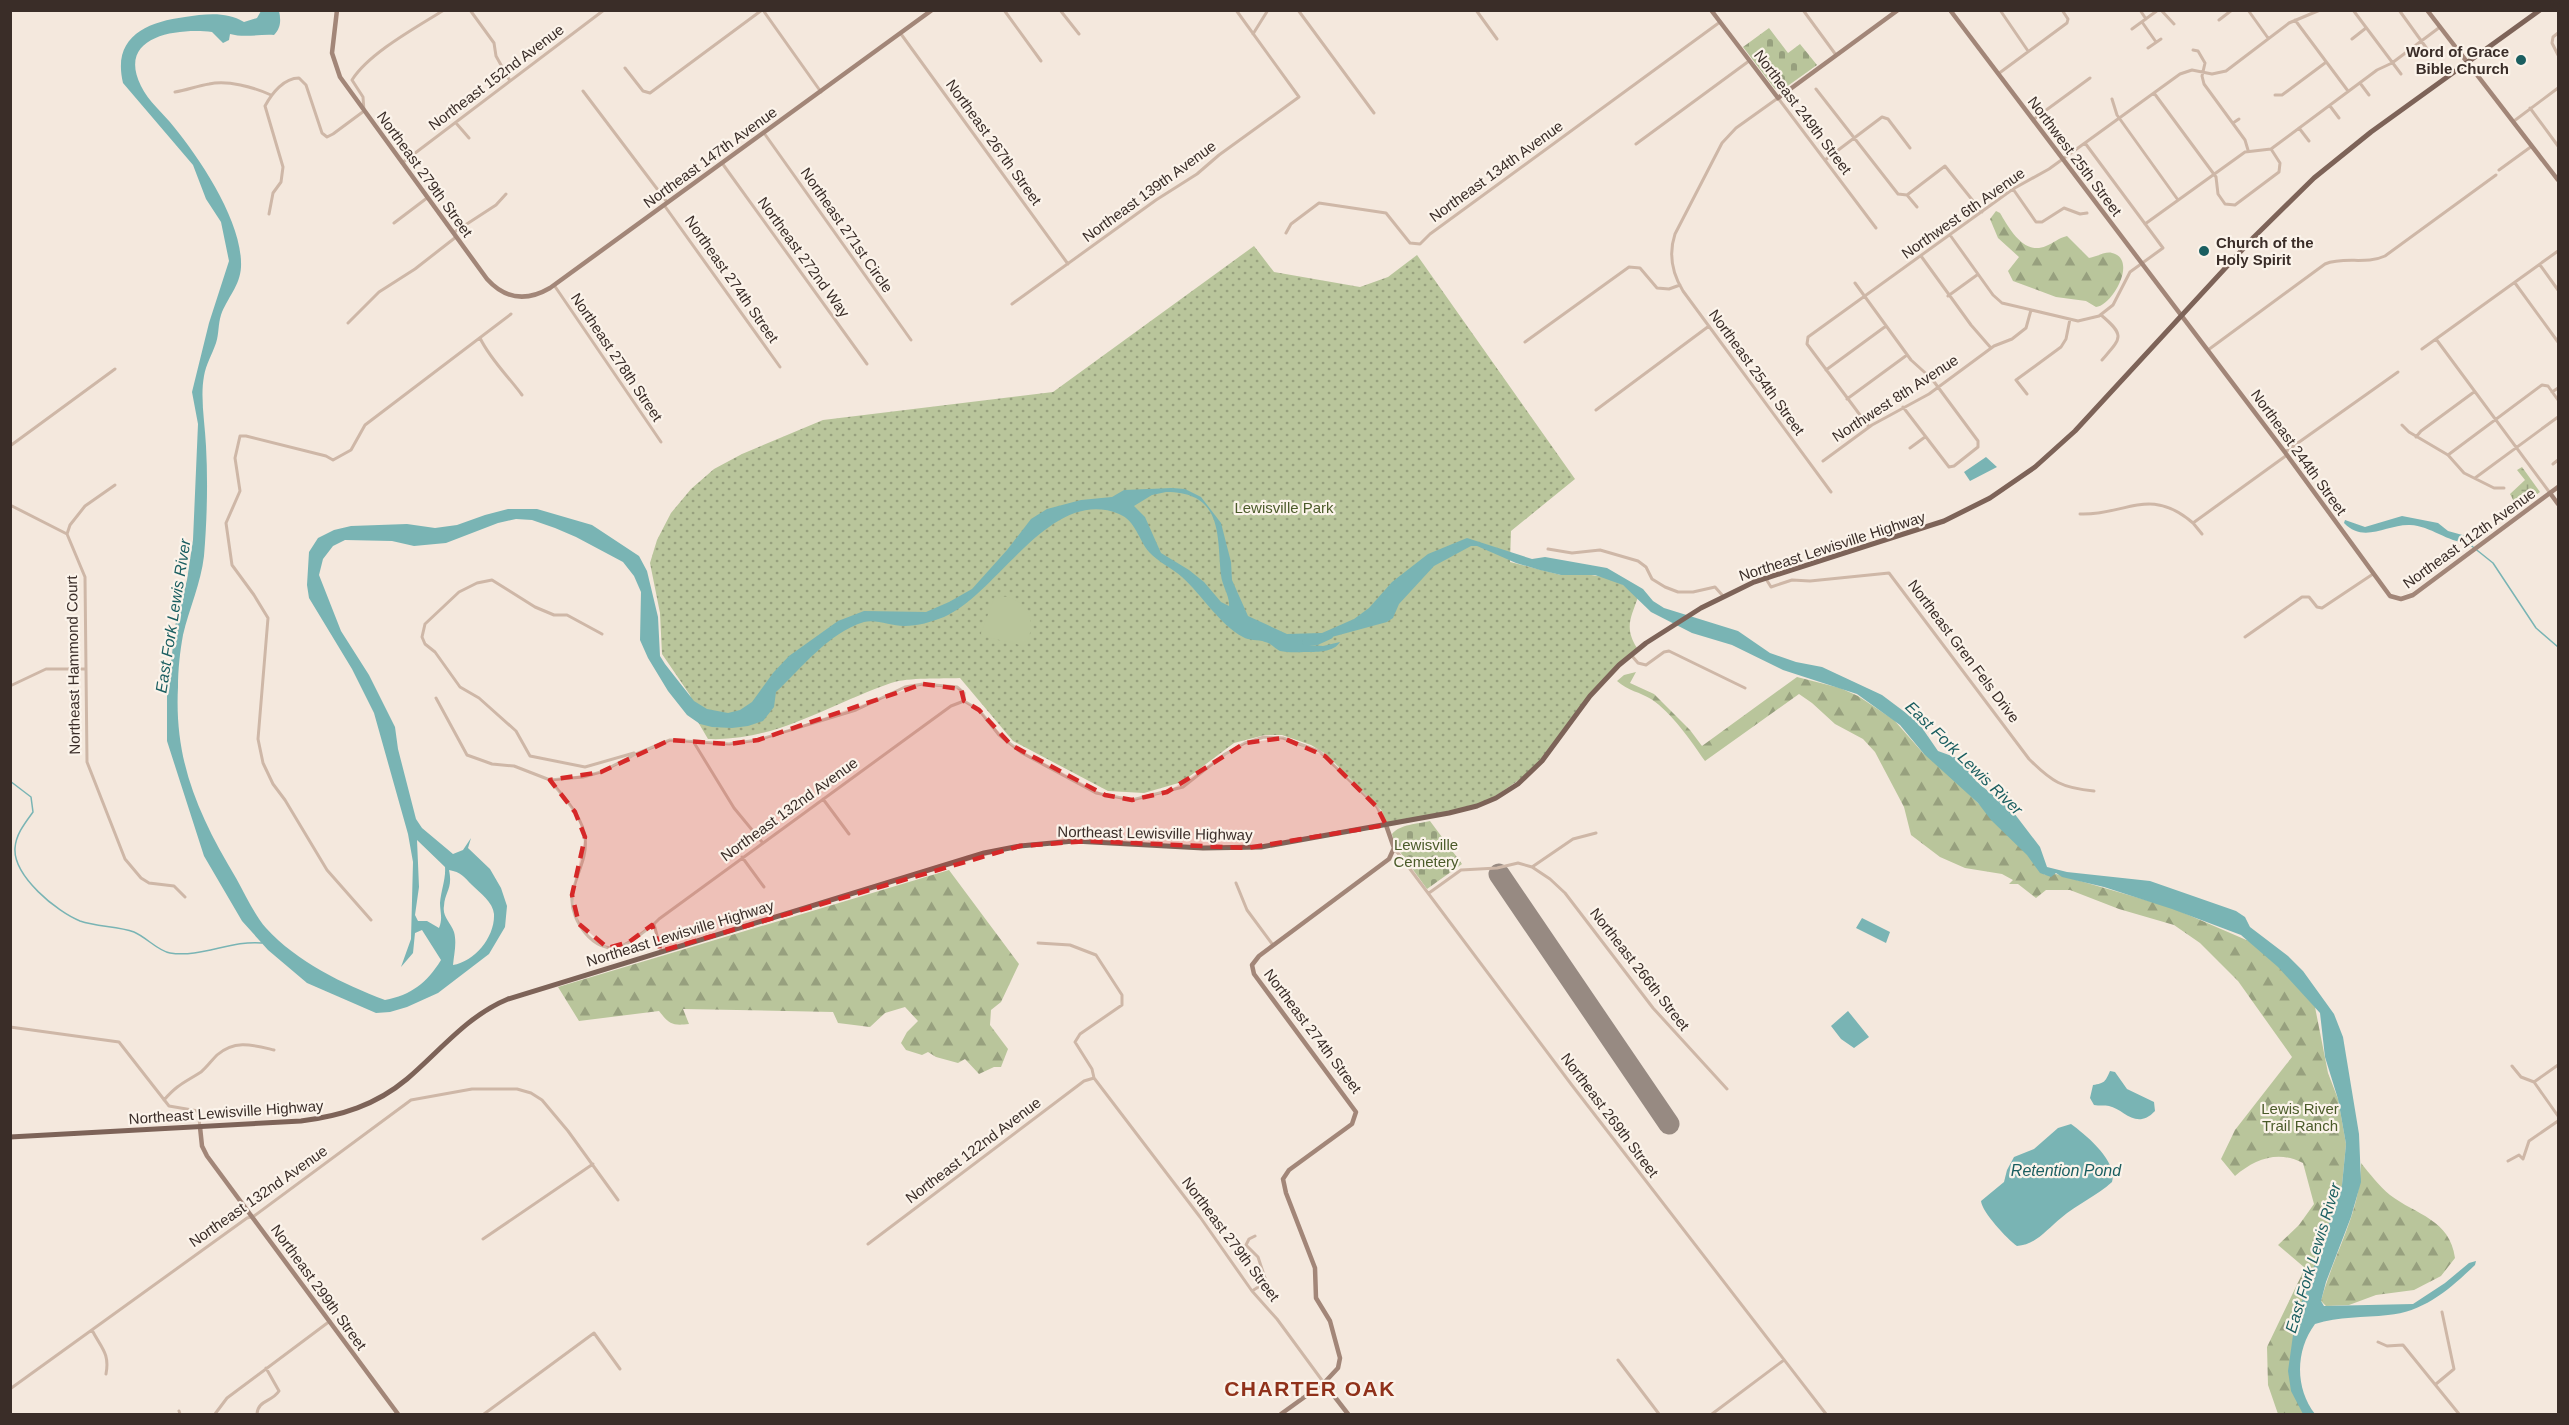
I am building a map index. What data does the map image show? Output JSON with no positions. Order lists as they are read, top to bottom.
{
  "streets": {
    "main road": ["Northeast Lewisville Highway"],
    "street": [
      "Northeast 152nd Avenue",
      "Northeast 249th Street",
      "Northeast 267th Street",
      "Northwest 25th Street",
      "Northeast 147th Avenue",
      "Northeast 134th Avenue",
      "Northeast 279th Street",
      "Northeast 139th Avenue",
      "Northwest 6th Avenue",
      "Northeast 271st Circle",
      "Northeast 272nd Way",
      "Northeast 274th Street",
      "Northeast 278th Street",
      "Northeast 254th Street",
      "Northwest 8th Avenue",
      "Northeast 244th Street",
      "Northeast 112th Avenue",
      "Northeast Gren Fels Drive",
      "Northeast Hammond Court",
      "Northeast 132nd Avenue",
      "Northeast 266th Street",
      "Northeast 269th Street",
      "Northeast 122nd Avenue",
      "Northeast 299th Street"
    ]
  },
  "crossings": [
    ["Northeast 152nd Avenue", "Northeast 279th Street"],
    ["Northeast 249th Street", "Northeast 134th Avenue"],
    ["Northeast 249th Street", "Northeast 254th Street"],
    ["Northeast 267th Street", "Northeast 147th Avenue"],
    ["Northeast 267th Street", "Northeast 139th Avenue"],
    ["Northwest 25th Street", "Northwest 6th Avenue"],
    ["Northwest 25th Street", "Northeast 244th Street"],
    ["Northwest 25th Street", "Northeast Lewisville Highway"],
    ["Northeast 147th Avenue", "Northeast 279th Street"],
    ["Northeast 147th Avenue", "Northeast 271st Circle"],
    ["Northeast 147th Avenue", "Northeast 272nd Way"],
    ["Northeast 147th Avenue", "Northeast 274th Street"],
    ["Northeast 147th Avenue", "Northeast 278th Street"],
    ["Northeast 279th Street", "Northeast 274th Street"],
    ["Northeast 279th Street", "Northeast 122nd Avenue"],
    ["Northeast 244th Street", "Northeast 112th Avenue"],
    ["Northeast 244th Street", "Northeast Lewisville Highway"],
    ["Northeast Lewisville Highway", "Northeast Gren Fels Drive"],
    ["Northeast Lewisville Highway", "Northeast 269th Street"],
    ["Northeast Lewisville Highway", "Northeast 299th Street"],
    ["Northeast 132nd Avenue", "Northeast 299th Street"]
  ],
  "districts": ["CHARTER OAK"],
  "water": ["East Fork Lewis River", "Retention Pond"],
  "parks": ["Lewisville Park", "Lewisville Cemetery", "Lewis River Trail Ranch"],
  "places": ["Word of Grace Bible Church", "Church of the Holy Spirit"]
}
